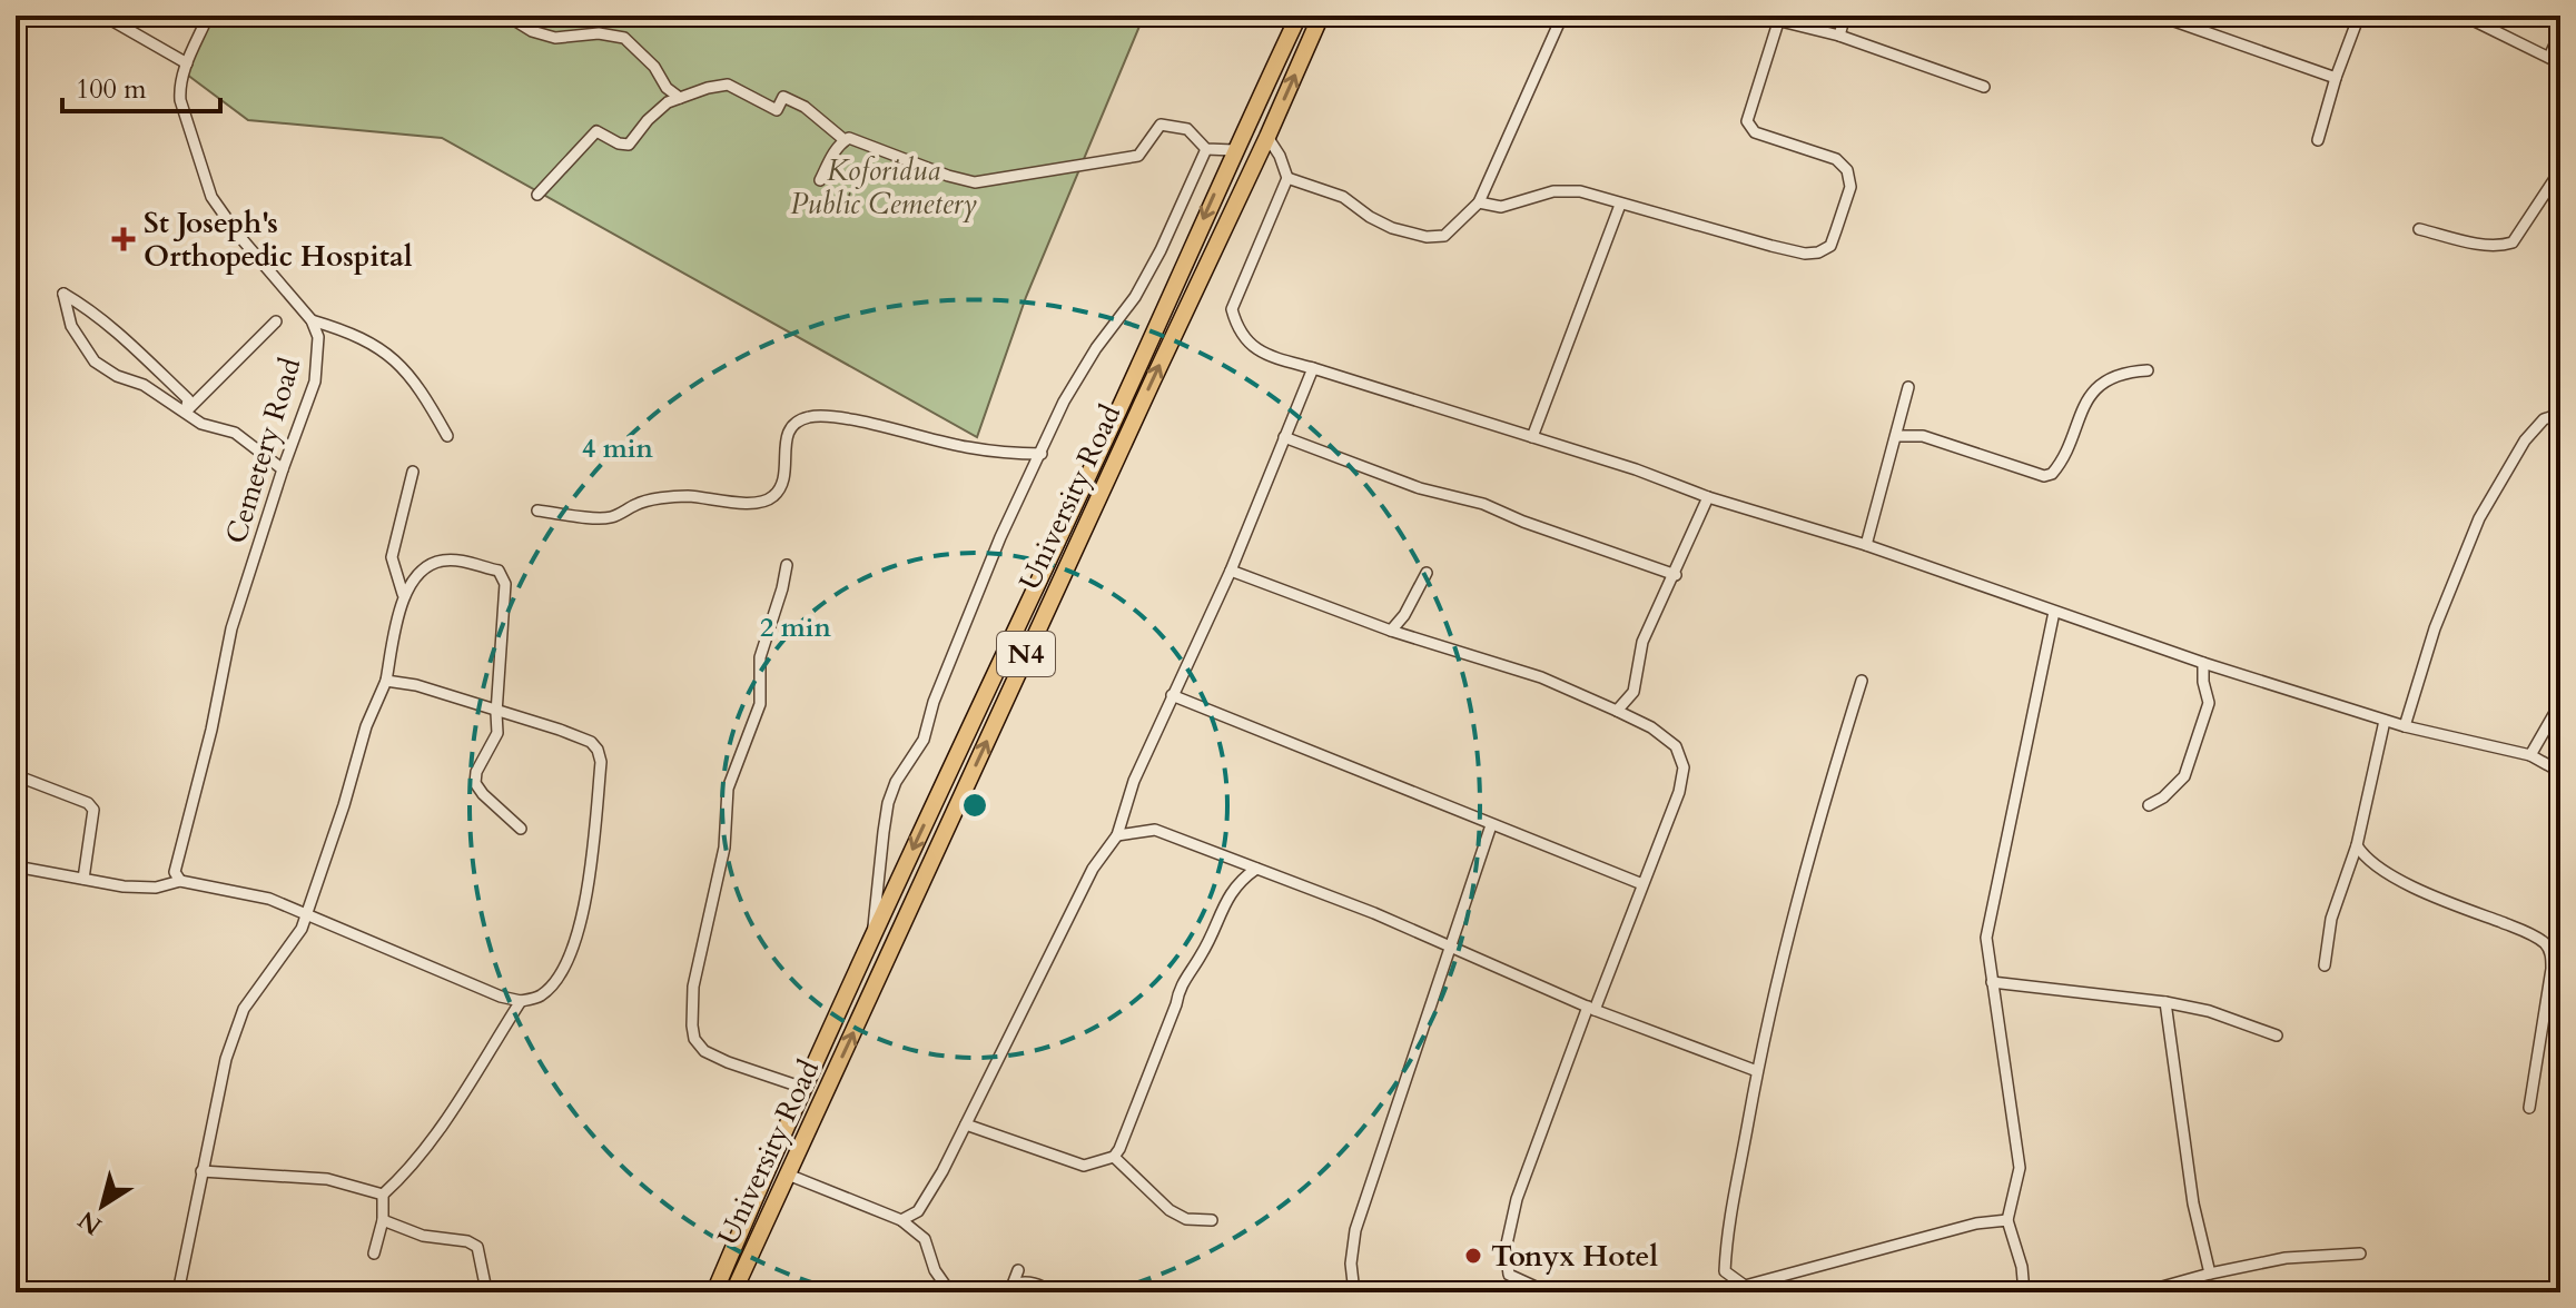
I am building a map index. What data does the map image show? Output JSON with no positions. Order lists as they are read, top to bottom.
{
  "streets": {
    "highway": ["University Road", "N4"],
    "street": ["Cemetery Road"]
  },
  "parks": ["Koforidua Public Cemetery"],
  "places": {
    "health": ["St Joseph's Orthopedic Hospital"],
    "other": ["Tonyx Hotel"]
  },
  "scale_bar": "100 m",
  "north": "bottom left",
  "rings": ["4 min", "2 min"]
}
